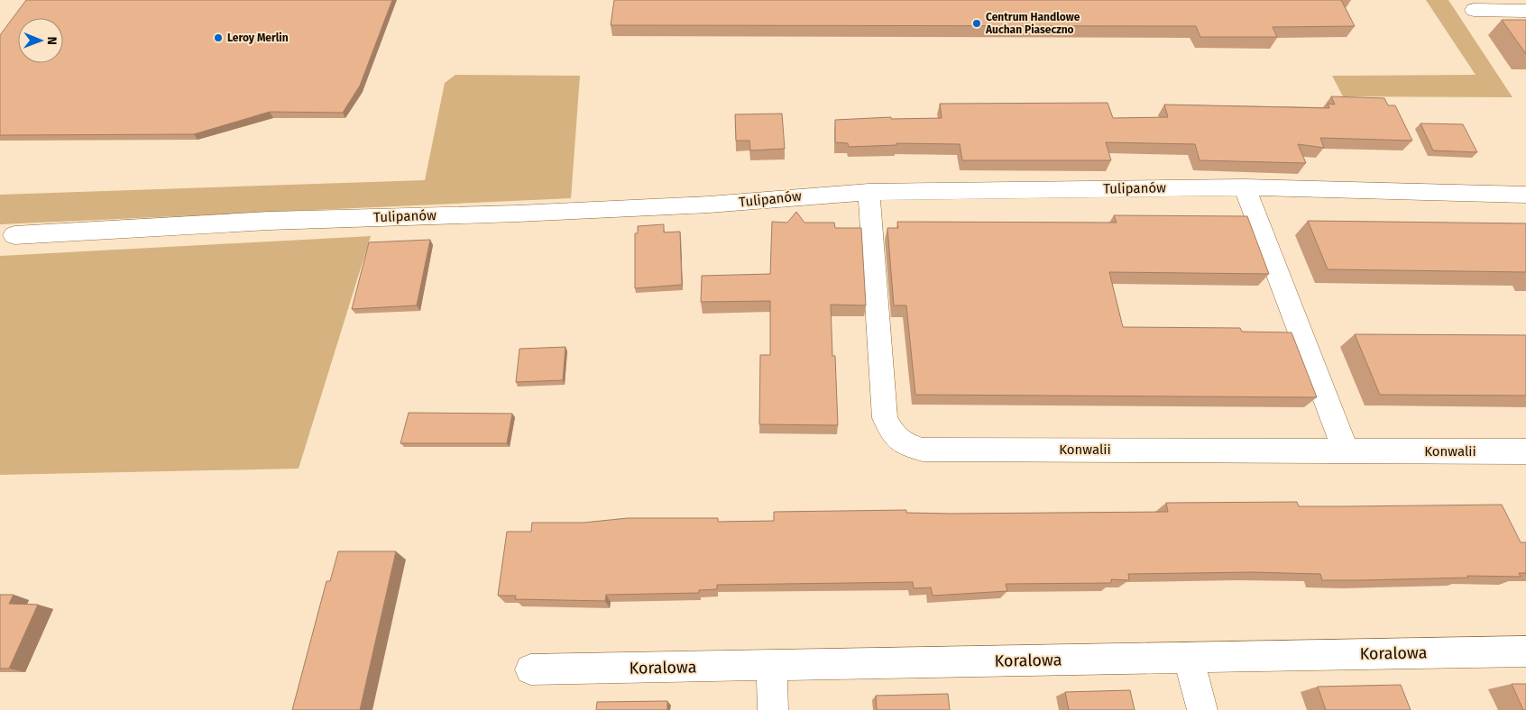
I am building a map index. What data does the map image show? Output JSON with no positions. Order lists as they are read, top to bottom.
{
  "streets": {
    "street": ["Tulipanów", "Konwalii", "Koralowa"]
  },
  "crossings": [
    ["Tulipanów", "Konwalii"]
  ],
  "places": ["Centrum Handlowe Auchan Piaseczno", "Leroy Merlin"],
  "north": "right"
}
